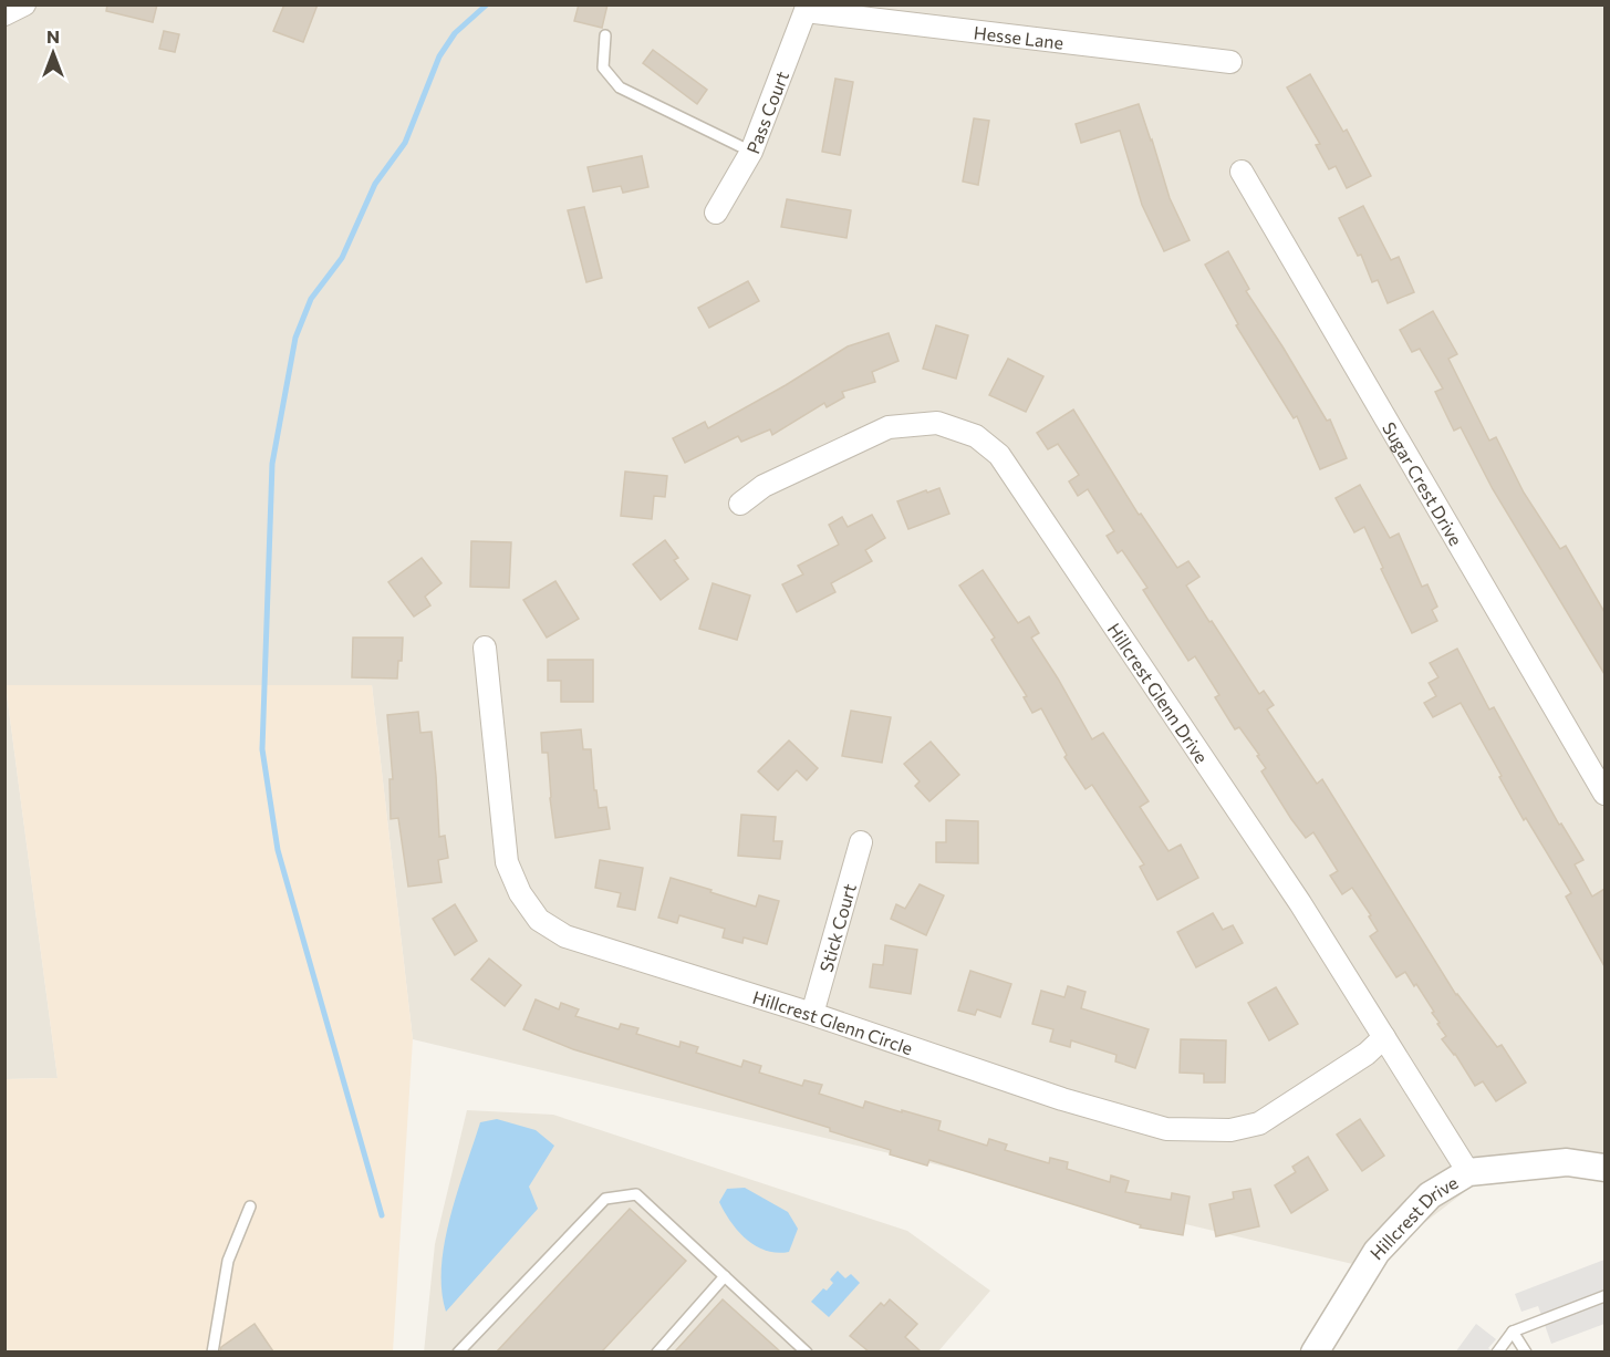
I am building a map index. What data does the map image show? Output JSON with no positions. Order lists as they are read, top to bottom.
{
  "streets": {
    "street": [
      "Hesse Lane",
      "Pass Court",
      "Sugar Crest Drive",
      "Hillcrest Glenn Drive",
      "Stick Court",
      "Hillcrest Glenn Circle",
      "Hillcrest Drive"
    ]
  },
  "crossings": [
    ["Hesse Lane", "Pass Court"],
    ["Hillcrest Glenn Drive", "Hillcrest Glenn Circle"],
    ["Hillcrest Glenn Drive", "Hillcrest Drive"],
    ["Stick Court", "Hillcrest Glenn Circle"]
  ],
  "north": "top"
}
